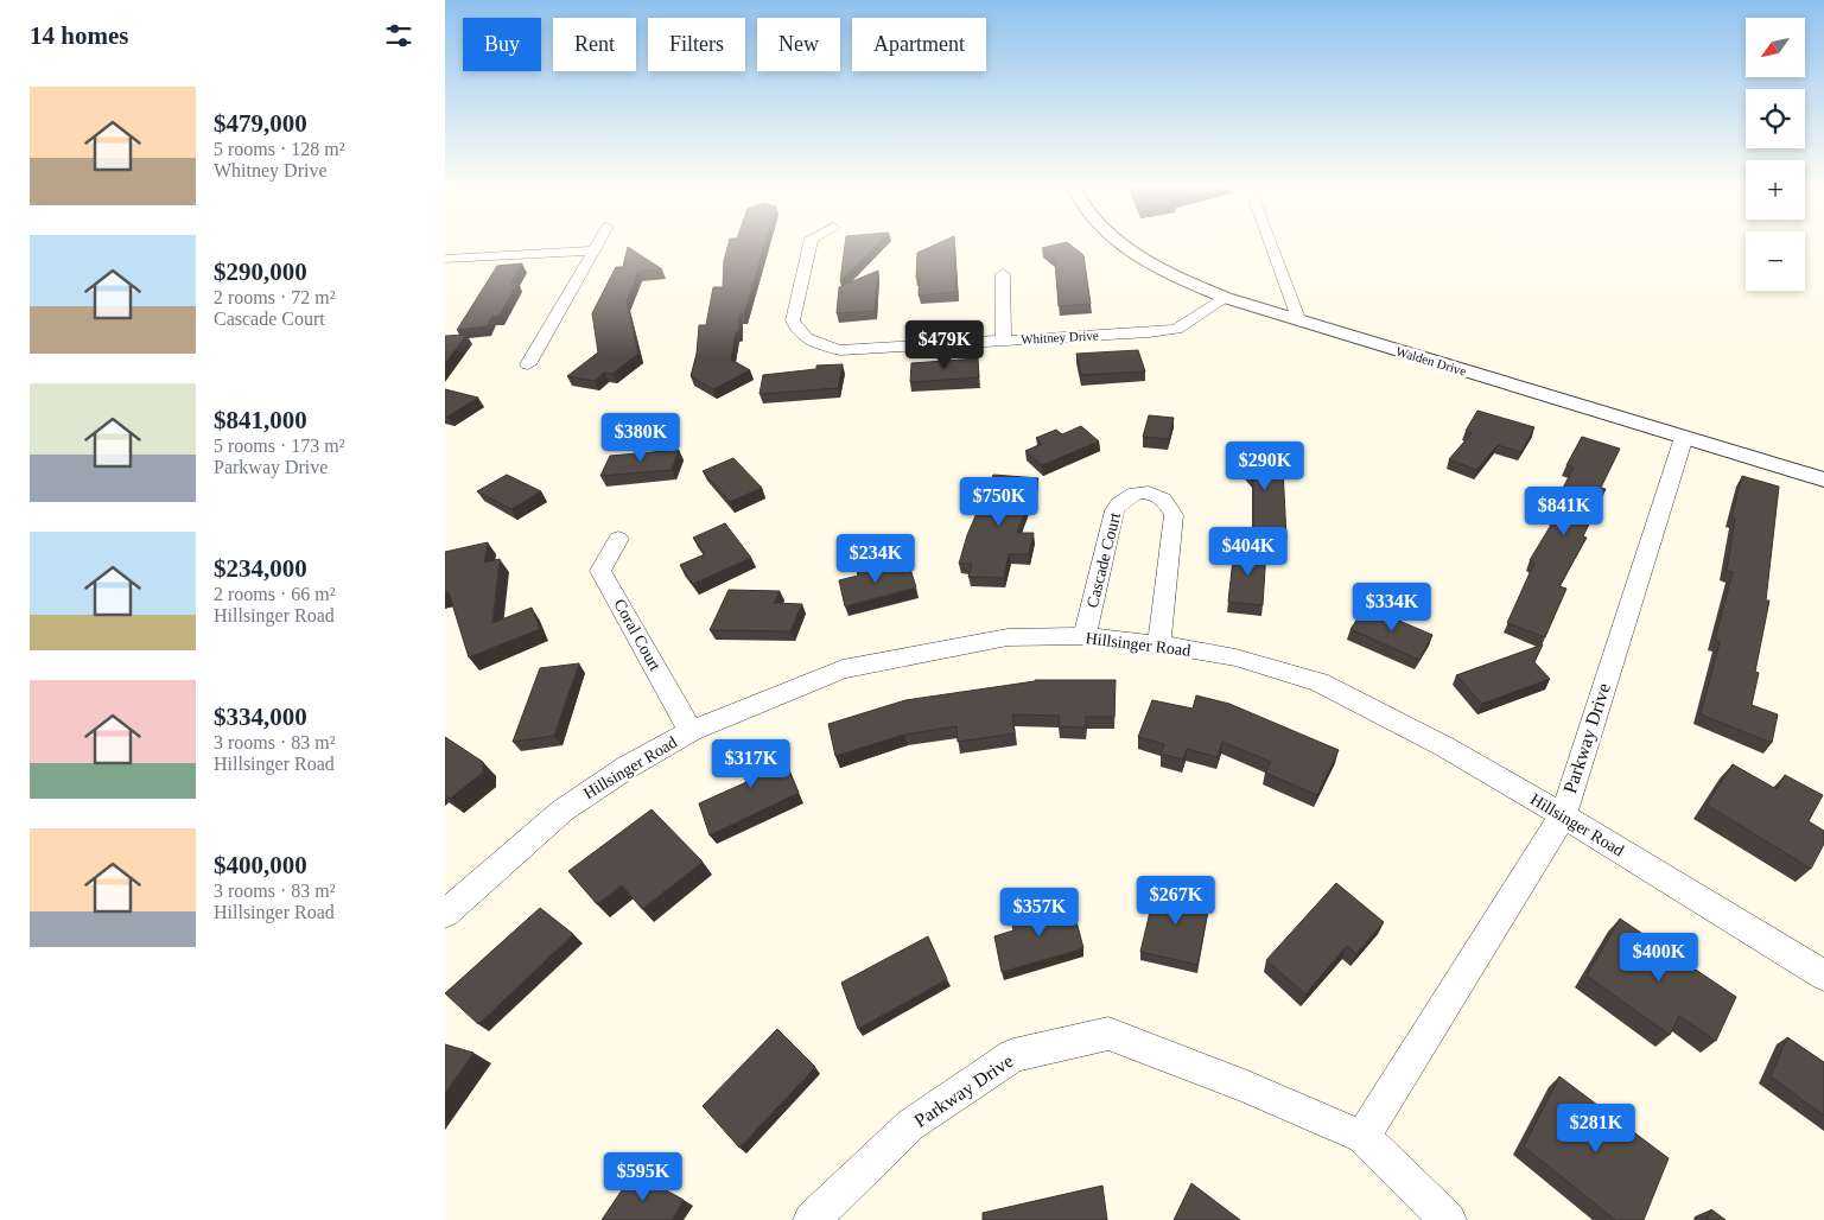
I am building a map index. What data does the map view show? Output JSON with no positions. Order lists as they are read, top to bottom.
{
  "streets": {
    "street": [
      "Whitney Drive",
      "Walden Drive",
      "Cascade Court",
      "Coral Court",
      "Hillsinger Road",
      "Parkway Drive"
    ]
  },
  "crossings": [
    ["Whitney Drive", "Walden Drive"],
    ["Walden Drive", "Parkway Drive"],
    ["Cascade Court", "Hillsinger Road"],
    ["Coral Court", "Hillsinger Road"],
    ["Hillsinger Road", "Parkway Drive"]
  ],
  "north": "bottom left",
  "page": {
    "heading": "14 homes",
    "map_buttons": ["+", "−"],
    "chip": [
      "Buy",
      "Rent",
      "Filters",
      "New",
      "Apartment"
    ],
    "list": [
      {
        "name": "$479,000",
        "note": "5 rooms · 128 m² · Whitney Drive"
      },
      {
        "name": "$290,000",
        "note": "2 rooms · 72 m² · Cascade Court"
      },
      {
        "name": "$841,000",
        "note": "5 rooms · 173 m² · Parkway Drive"
      },
      {
        "name": "$234,000",
        "note": "2 rooms · 66 m² · Hillsinger Road"
      },
      {
        "name": "$334,000",
        "note": "3 rooms · 83 m² · Hillsinger Road"
      },
      {
        "name": "$400,000",
        "note": "3 rooms · 83 m² · Hillsinger Road"
      }
    ],
    "price": [
      "$479K",
      "$380K",
      "$290K",
      "$750K",
      "$841K",
      "$404K",
      "$234K",
      "$334K",
      "$317K",
      "$267K",
      "$357K",
      "$400K",
      "$281K",
      "$595K"
    ]
  }
}
